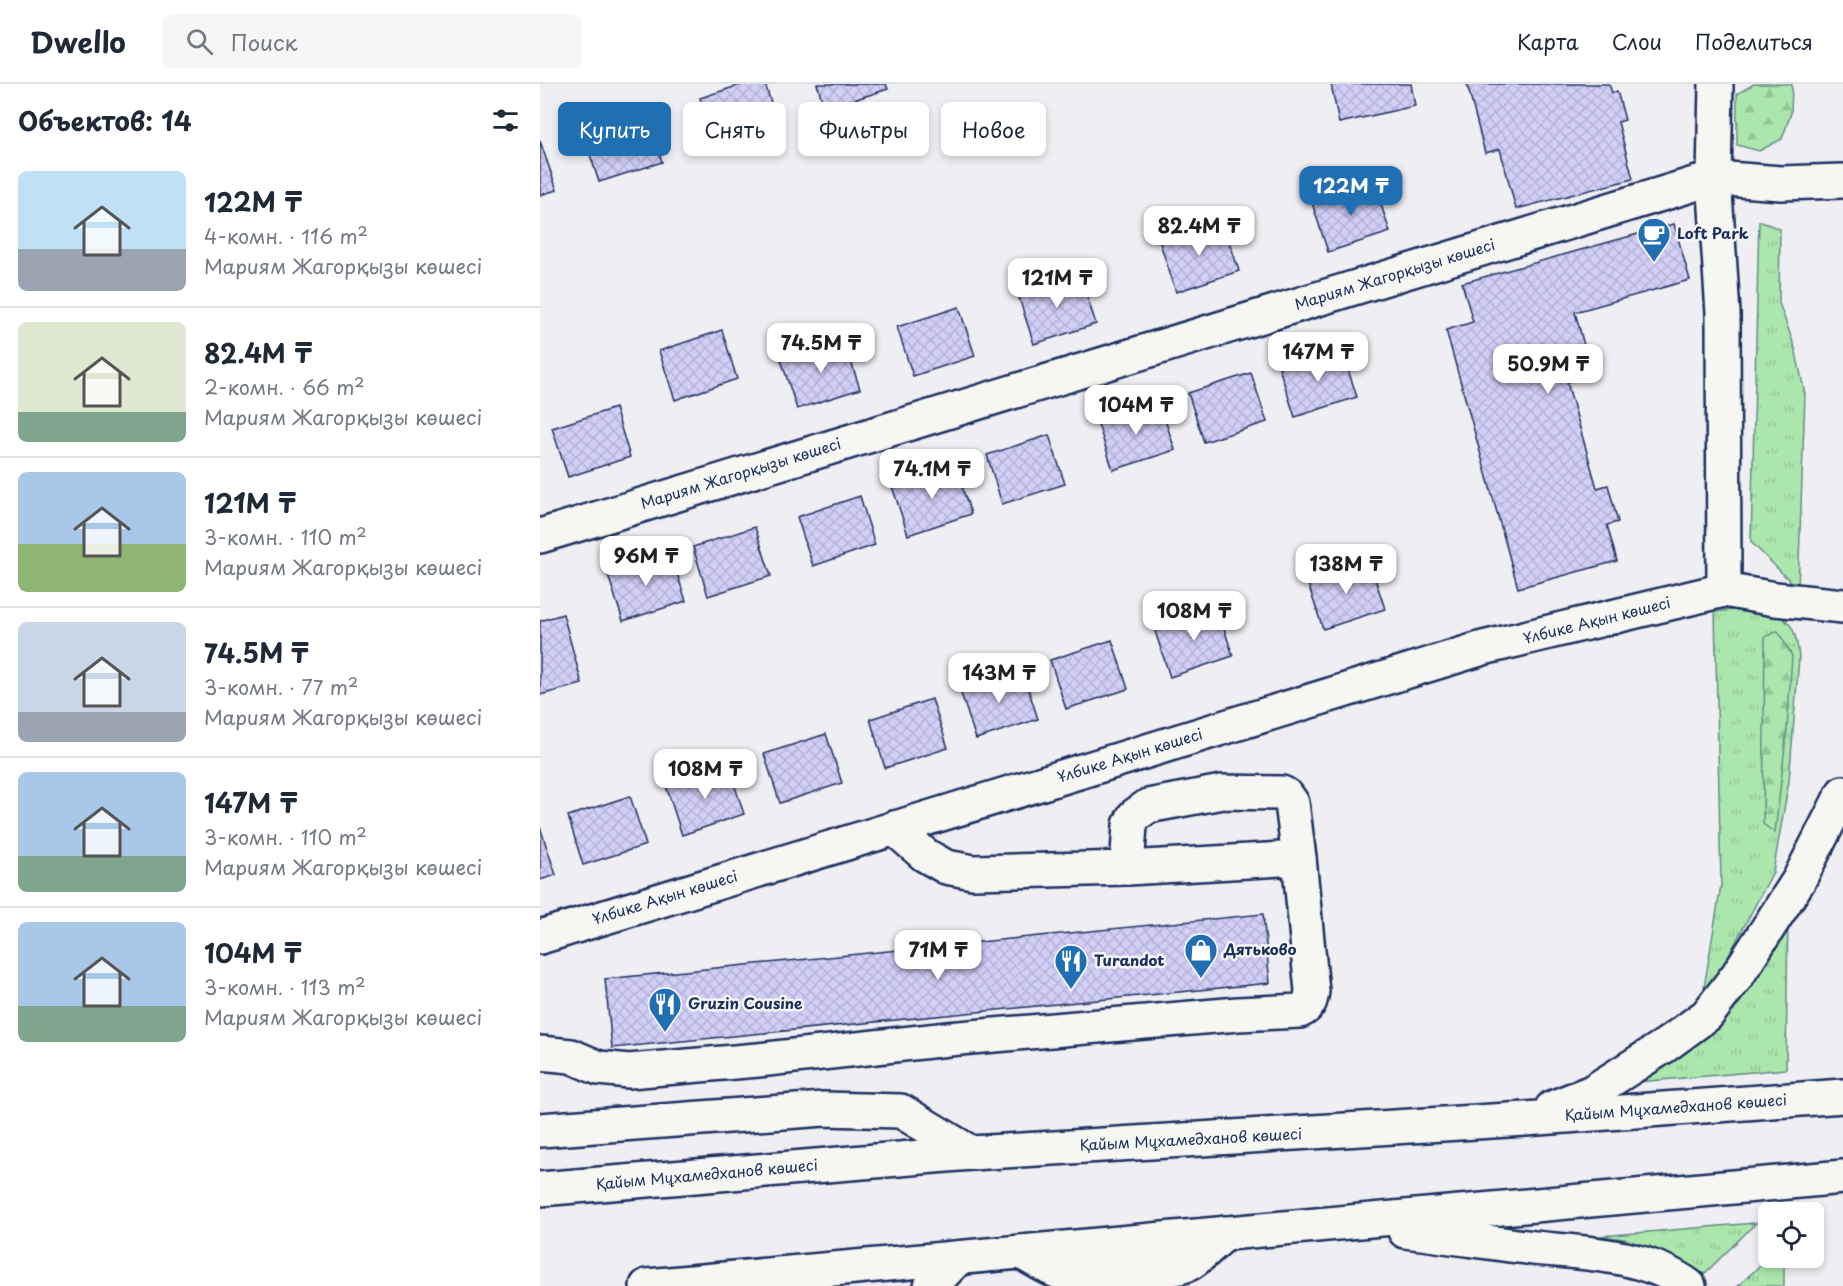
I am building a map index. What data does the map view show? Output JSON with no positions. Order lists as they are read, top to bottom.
{
  "streets": {
    "street": ["Мариям Жагорқызы көшесі", "Ұлбике Ақын көшесі", "Қайым Мұхамедханов көшесі"]
  },
  "places": {
    "cafe": ["Loft Park"],
    "shop": ["Дятьково"],
    "restaurant": ["Turandot", "Gruzin Cousine"]
  },
  "page": {
    "header": "Dwello",
    "search": "Поиск",
    "nav": ["Карта", "Слои", "Поделиться"],
    "heading": "Объектов: 14",
    "chip": [
      "Купить",
      "Снять",
      "Фильтры",
      "Новое"
    ],
    "list": [
      {
        "name": "122M ₸",
        "note": "4-комн. · 116 m² · Мариям Жагорқызы көшесі"
      },
      {
        "name": "82.4M ₸",
        "note": "2-комн. · 66 m² · Мариям Жагорқызы көшесі"
      },
      {
        "name": "121M ₸",
        "note": "3-комн. · 110 m² · Мариям Жагорқызы көшесі"
      },
      {
        "name": "74.5M ₸",
        "note": "3-комн. · 77 m² · Мариям Жагорқызы көшесі"
      },
      {
        "name": "147M ₸",
        "note": "3-комн. · 110 m² · Мариям Жагорқызы көшесі"
      },
      {
        "name": "104M ₸",
        "note": "3-комн. · 113 m² · Мариям Жагорқызы көшесі"
      }
    ],
    "price": [
      "122M ₸",
      "82.4M ₸",
      "121M ₸",
      "74.5M ₸",
      "147M ₸",
      "50.9M ₸",
      "104M ₸",
      "74.1M ₸",
      "96M ₸",
      "138M ₸",
      "108M ₸",
      "143M ₸",
      "108M ₸",
      "71M ₸"
    ]
  }
}
